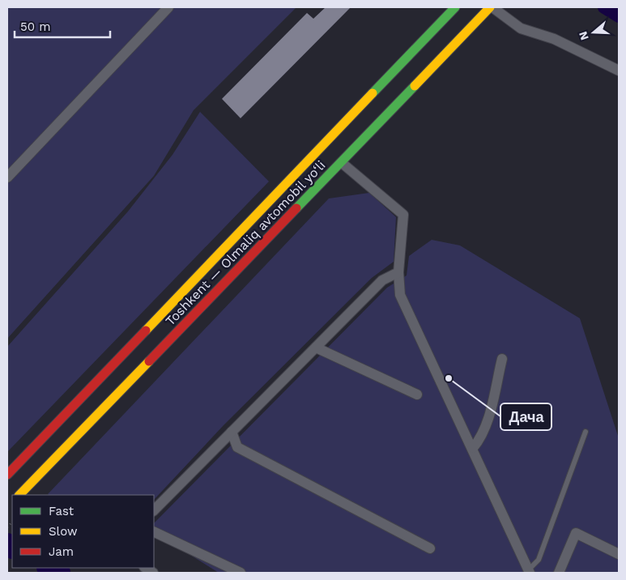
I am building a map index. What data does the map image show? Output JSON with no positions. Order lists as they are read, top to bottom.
{
  "streets": {
    "highway": ["Toshkent — Olmaliq avtomobil yo‘li"]
  },
  "places": ["Дача"],
  "legend": ["Fast", "Slow", "Jam"],
  "scale_bar": "50 m",
  "north": "left"
}
